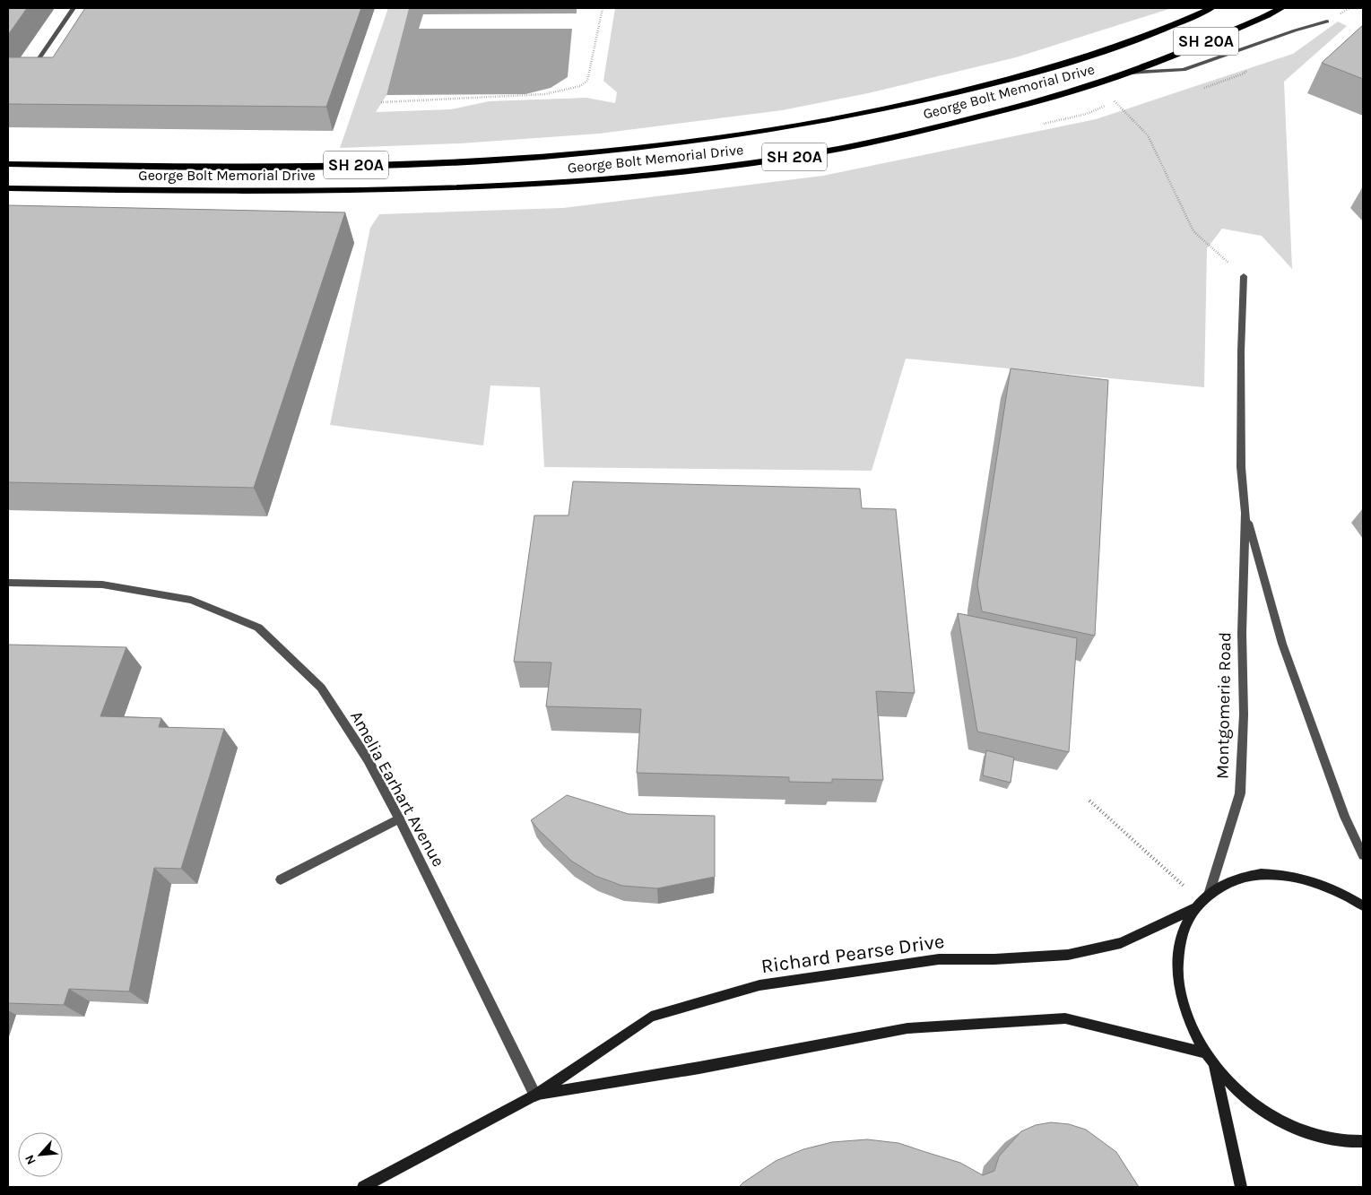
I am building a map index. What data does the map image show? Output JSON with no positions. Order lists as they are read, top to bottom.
{
  "streets": {
    "highway": ["SH 20A", "George Bolt Memorial Drive"],
    "street": ["Montgomerie Road", "Amelia Earhart Avenue", "Richard Pearse Drive"]
  },
  "crossings": [
    ["Montgomerie Road", "Richard Pearse Drive"],
    ["Amelia Earhart Avenue", "Richard Pearse Drive"]
  ],
  "north": "bottom left"
}
